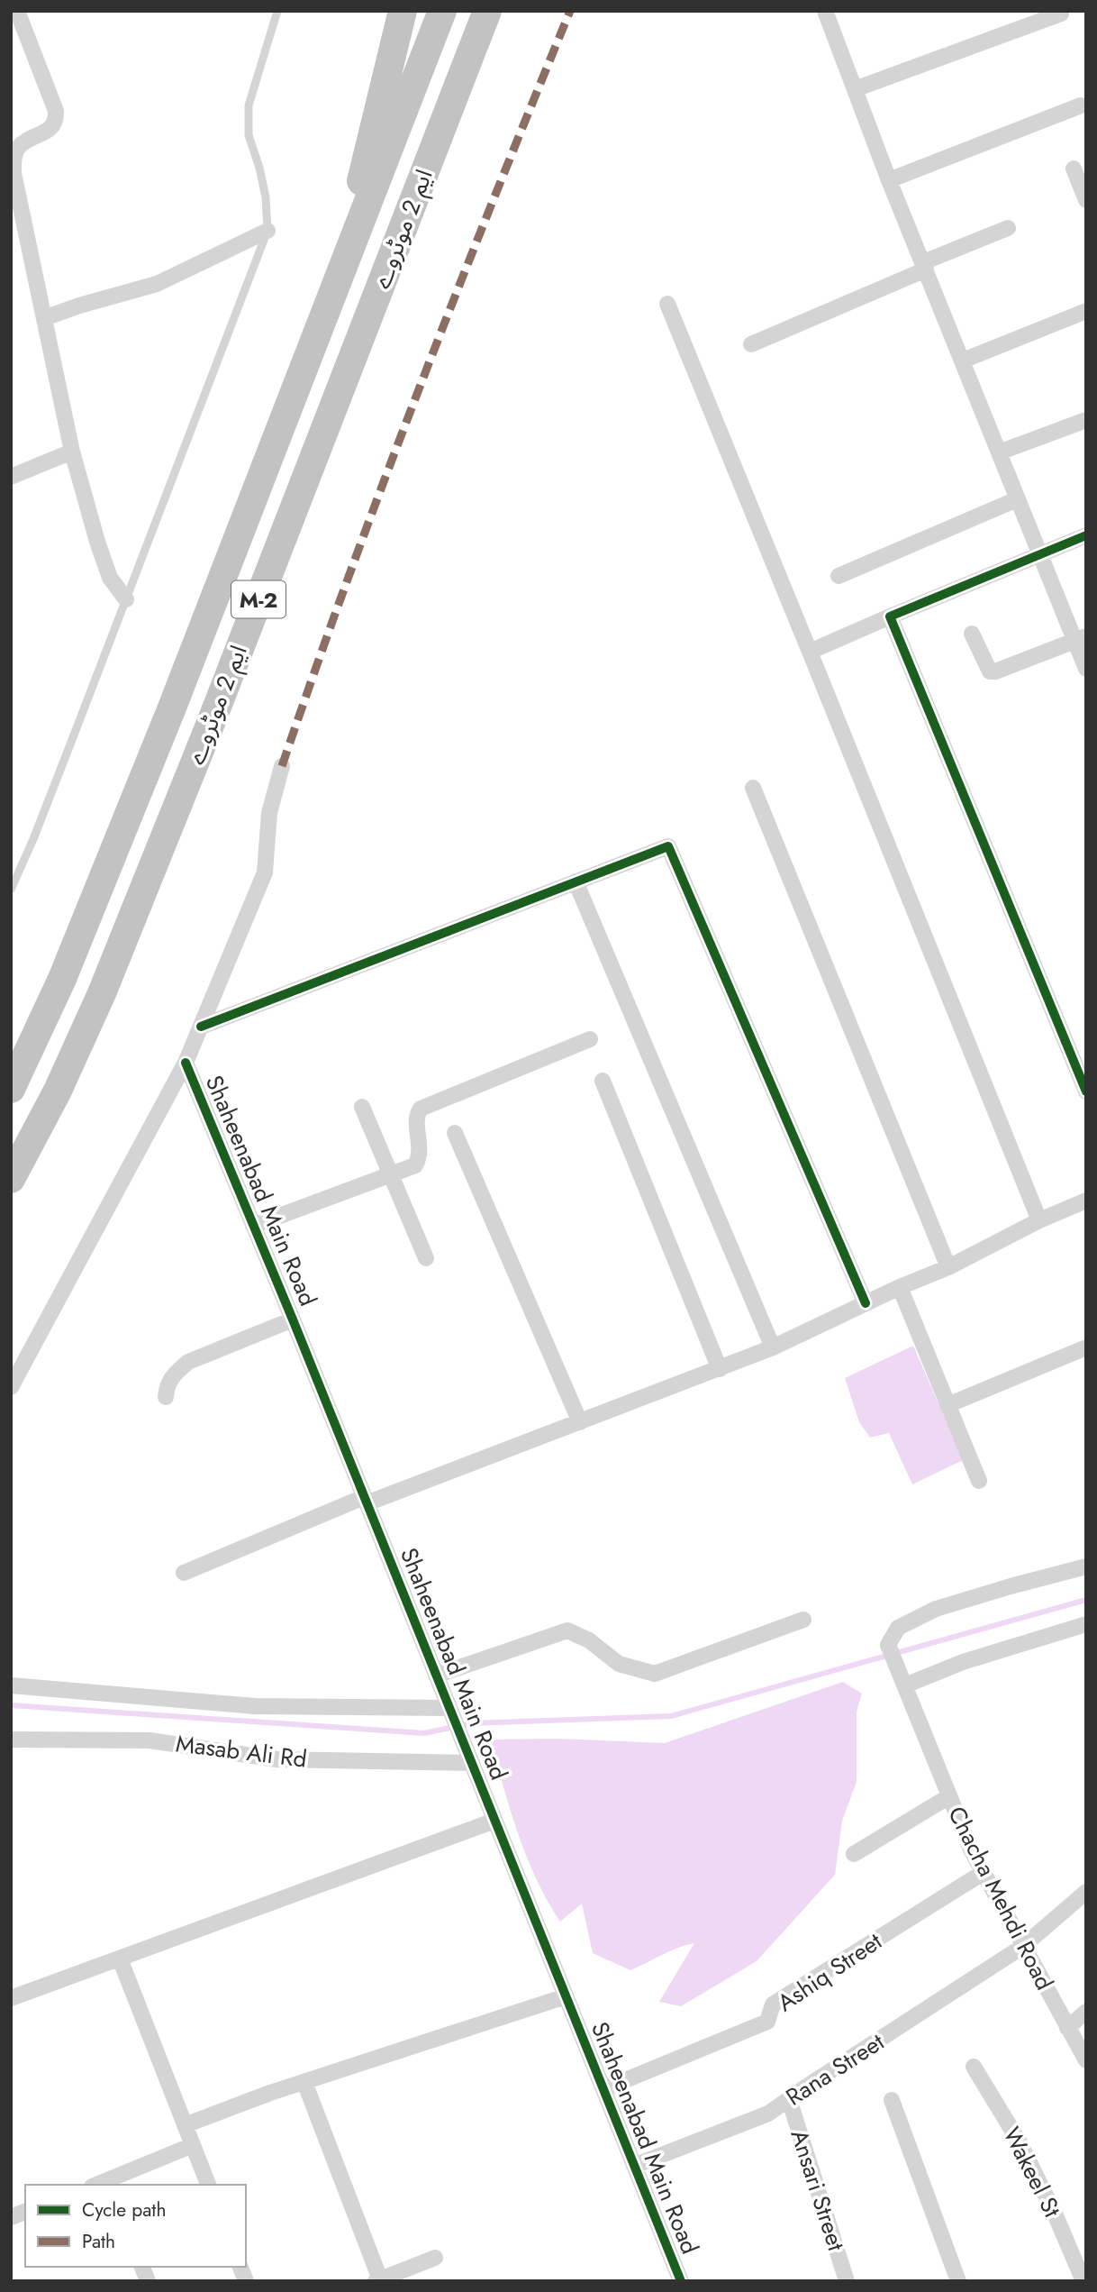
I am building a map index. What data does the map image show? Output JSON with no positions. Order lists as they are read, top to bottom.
{
  "streets": {
    "highway": ["ایم 2 موٹروے", "M-2"],
    "street": [
      "Shaheenabad Main Road",
      "Masab Ali Rd",
      "Chacha Mehdi Road",
      "Ashiq Street",
      "Rana Street",
      "Wakeel St",
      "Ansari Street"
    ]
  },
  "crossings": [
    ["Shaheenabad Main Road", "Masab Ali Rd"],
    ["Shaheenabad Main Road", "Ashiq Street"],
    ["Shaheenabad Main Road", "Rana Street"],
    ["Chacha Mehdi Road", "Ashiq Street"],
    ["Chacha Mehdi Road", "Rana Street"],
    ["Rana Street", "Ansari Street"]
  ],
  "legend": ["Cycle path", "Path"]
}
